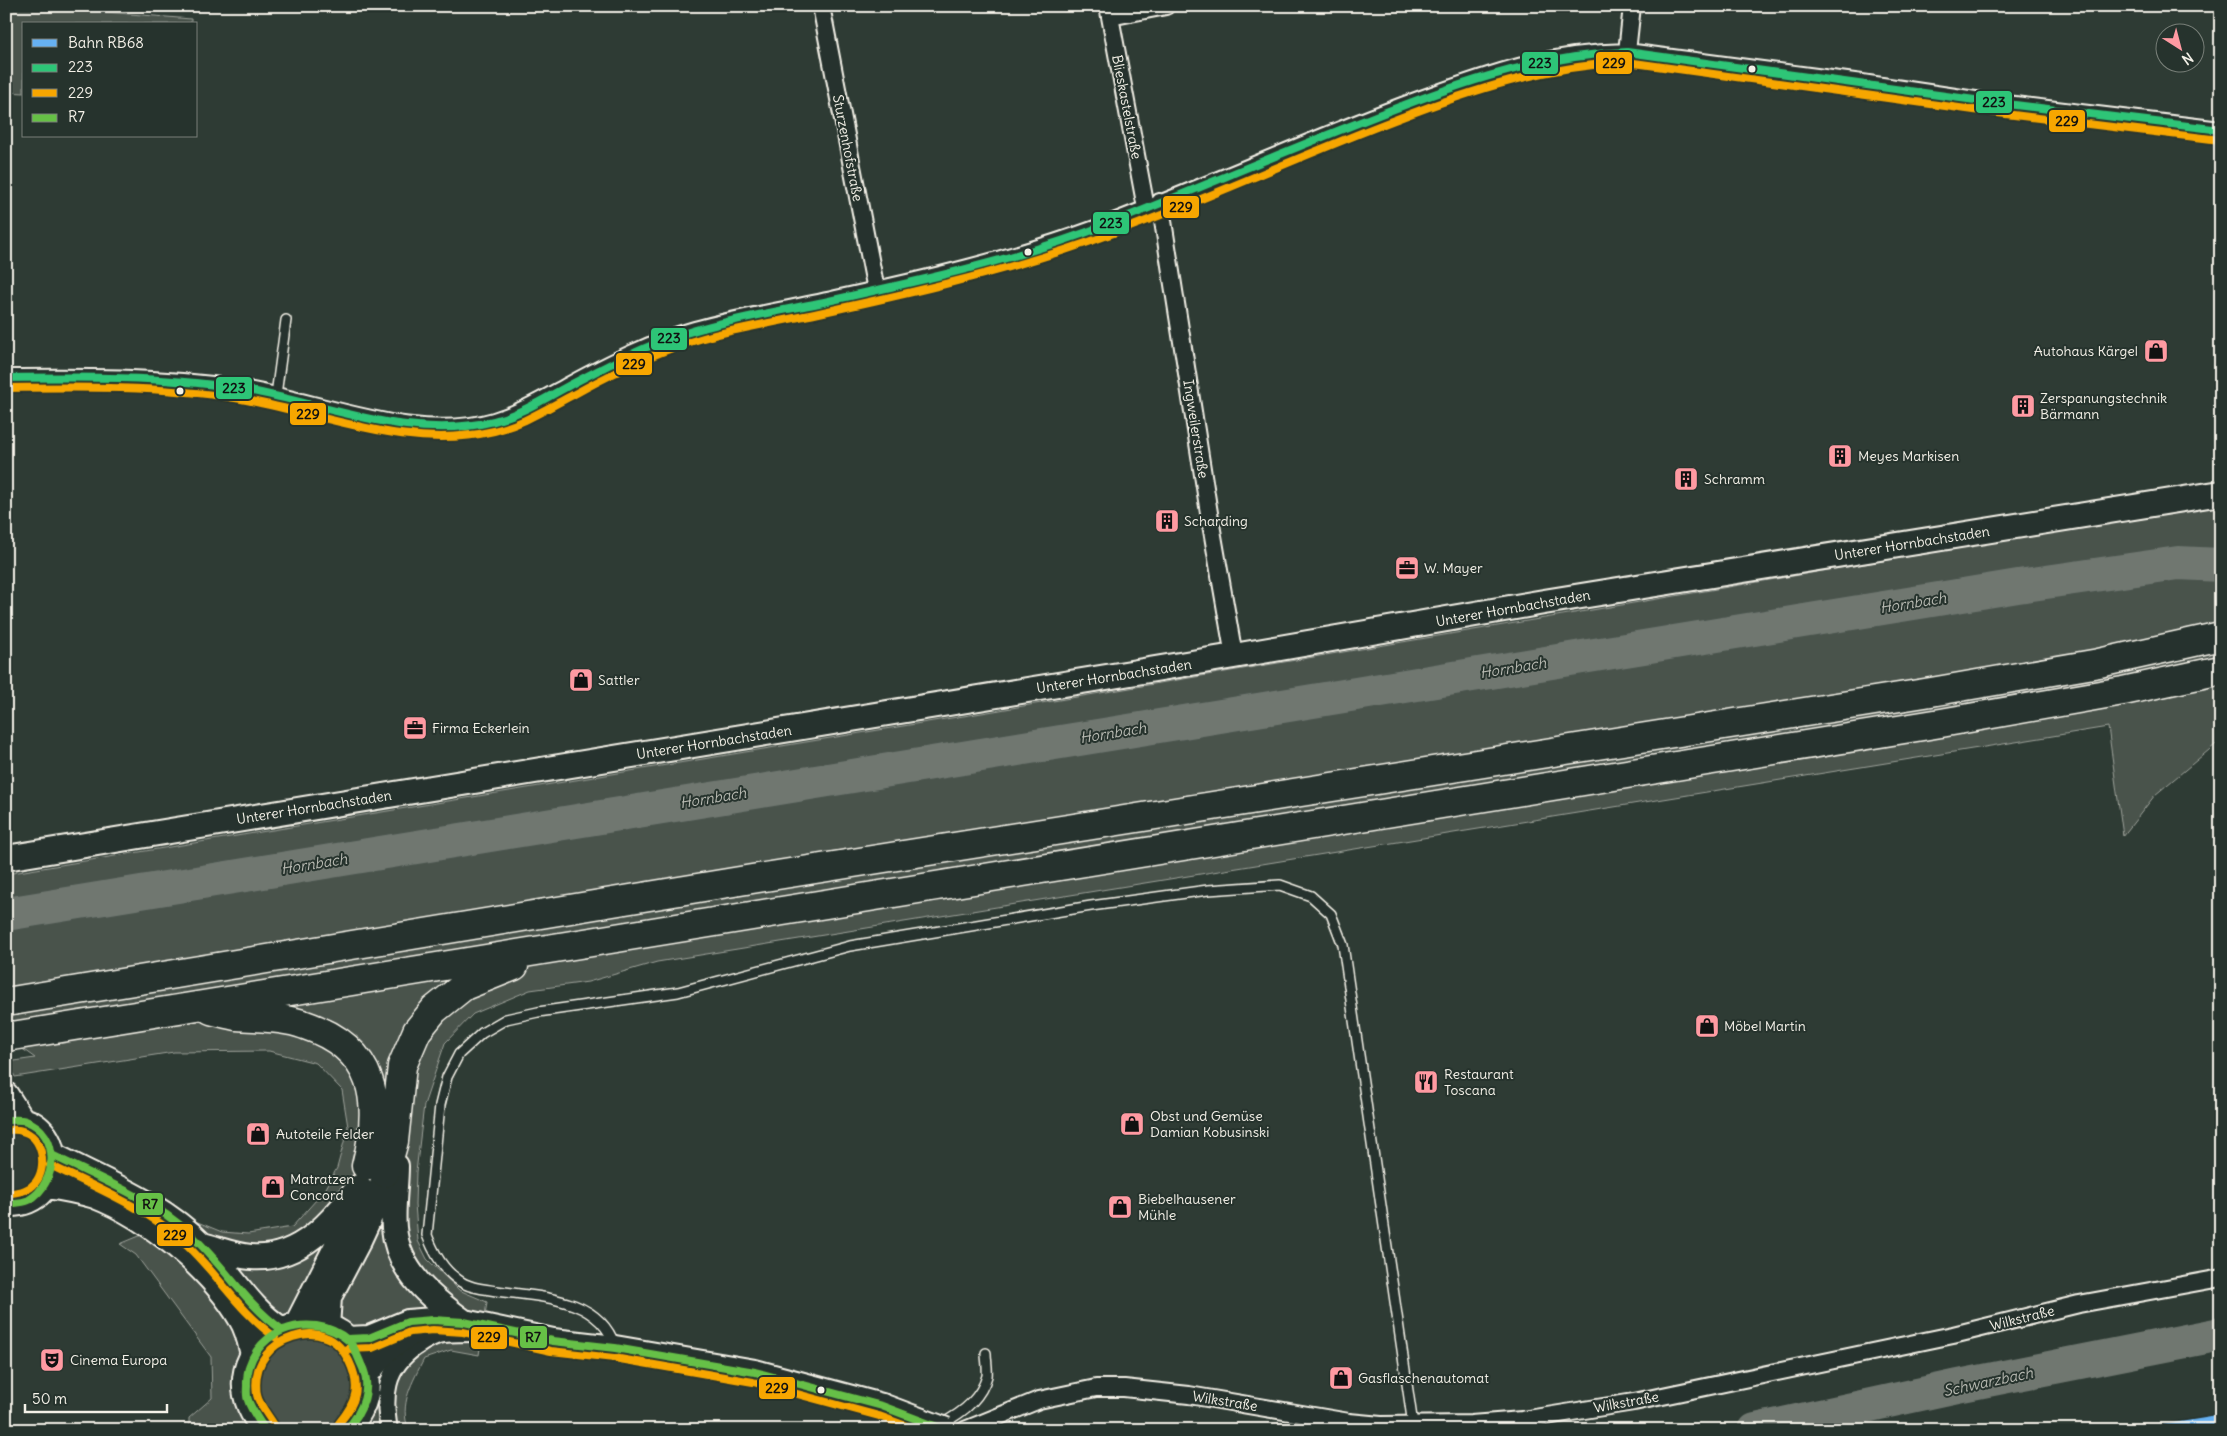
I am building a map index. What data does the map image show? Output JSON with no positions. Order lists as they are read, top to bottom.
{
  "streets": {
    "street": [
      "Blieskastelstraße",
      "Sturzenhofstraße",
      "Ingweilerstraße",
      "Unterer Hornbachstaden",
      "Wilkstraße"
    ]
  },
  "crossings": [
    ["Blieskastelstraße", "Ingweilerstraße"],
    ["Ingweilerstraße", "Unterer Hornbachstaden"]
  ],
  "water": ["Hornbach", "Schwarzbach"],
  "places": {
    "shop": [
      "Autohaus Kärgel",
      "Sattler",
      "Möbel Martin",
      "Obst und Gemüse Damian Kobusinski",
      "Autoteile Felder",
      "Matratzen Concord",
      "Biebelhausener Mühle",
      "Gasflaschenautomat"
    ],
    "building": [
      "Zerspanungstechnik Bärmann",
      "Meyes Markisen",
      "Schramm",
      "Scharding"
    ],
    "office": ["W. Mayer", "Firma Eckerlein"],
    "restaurant": ["Restaurant Toscana"],
    "theatre": ["Cinema Europa"]
  },
  "lines": [
    "transit line 223",
    "transit line 229",
    "transit line R7",
    "rail line RB68"
  ],
  "legend": [
    "Bahn RB68",
    "223",
    "229",
    "R7"
  ],
  "scale_bar": "50 m",
  "north": "bottom right"
}
